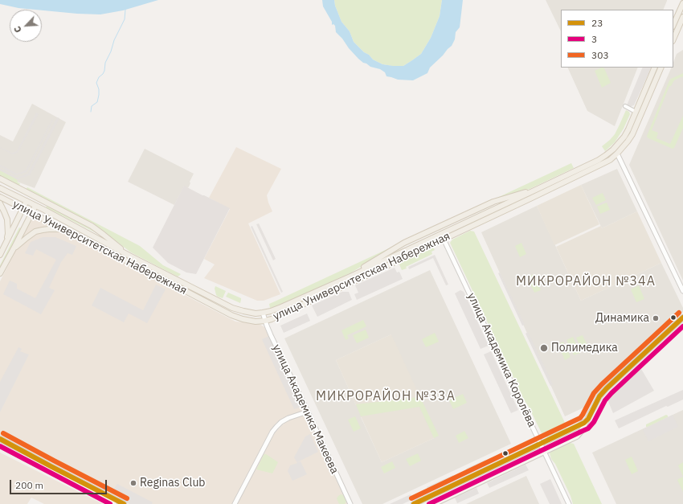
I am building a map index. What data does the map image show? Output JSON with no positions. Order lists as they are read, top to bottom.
{
  "streets": {
    "main road": ["улица Университетская Набережная"],
    "street": ["улица Академика Королёва", "улица Академика Макеева"]
  },
  "crossings": [
    ["улица Университетская Набережная", "улица Академика Королёва"],
    ["улица Университетская Набережная", "улица Академика Макеева"]
  ],
  "districts": ["МИКРОРАЙОН №34А", "МИКРОРАЙОН №33А"],
  "places": ["Динамика", "Полимедика", "Reginas Club"],
  "lines": ["transit line 303", "transit line 23", "transit line 3"],
  "legend": ["23", "3", "303"],
  "scale_bar": "200 m",
  "north": "bottom left"
}
